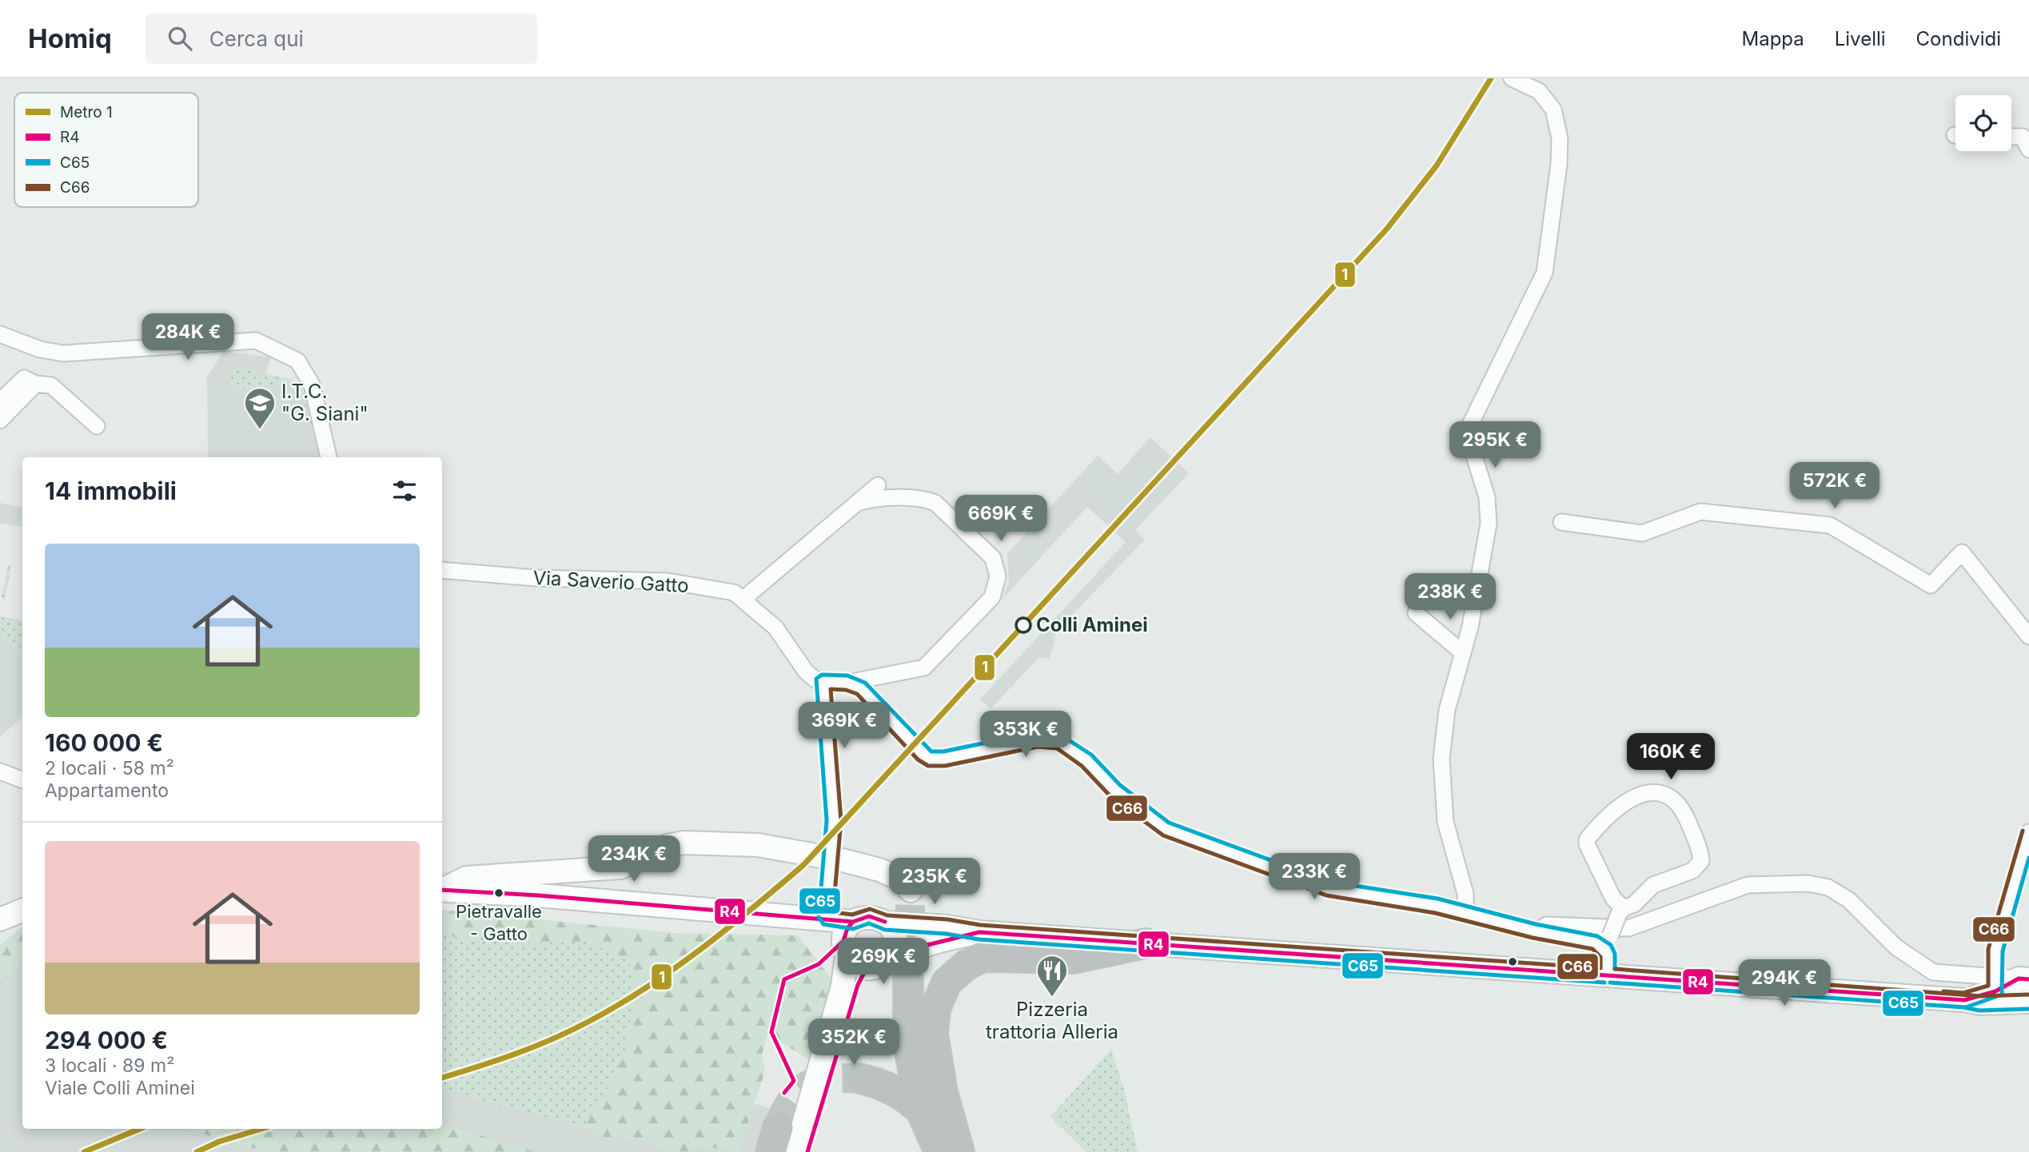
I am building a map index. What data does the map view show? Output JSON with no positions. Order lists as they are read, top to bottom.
{
  "streets": {
    "street": ["Via Saverio Gatto"]
  },
  "places": {
    "school or university": ["I.T.C. \"G. Siani\""],
    "other": ["Colli Aminei", "Pietravalle - Gatto"],
    "restaurant": ["Pizzeria trattoria Alleria"]
  },
  "lines": [
    "metro line 1",
    "transit line C65",
    "transit line C66",
    "transit line R4"
  ],
  "legend": [
    "Metro 1",
    "R4",
    "C65",
    "C66"
  ],
  "page": {
    "header": "Homiq",
    "search": "Cerca qui",
    "nav": ["Mappa", "Livelli", "Condividi"],
    "price": [
      "284K €",
      "295K €",
      "572K €",
      "669K €",
      "238K €",
      "369K €",
      "353K €",
      "160K €",
      "234K €",
      "233K €",
      "235K €",
      "269K €",
      "294K €",
      "352K €"
    ],
    "heading": "14 immobili",
    "list": [
      {
        "name": "160 000 €",
        "note": "2 locali · 58 m² · Appartamento"
      },
      {
        "name": "294 000 €",
        "note": "3 locali · 89 m² · Viale Colli Aminei"
      }
    ]
  }
}
